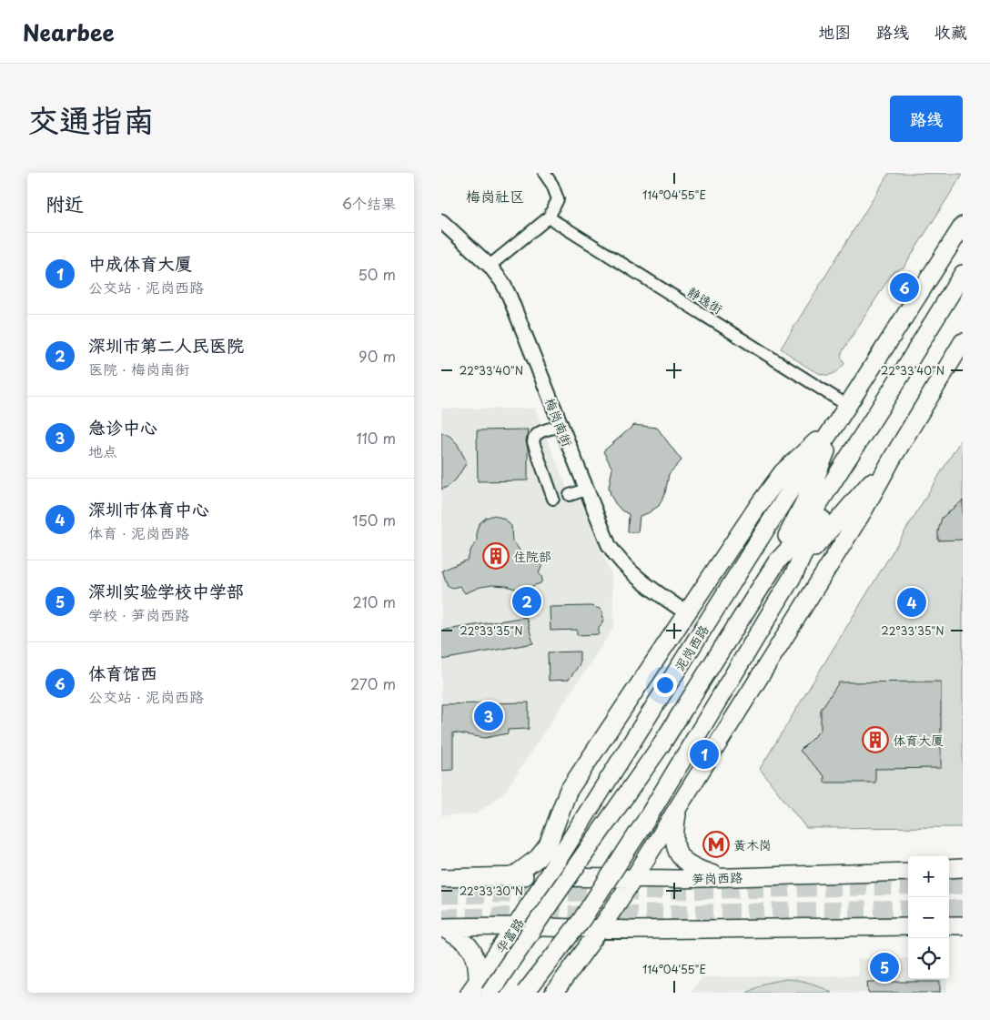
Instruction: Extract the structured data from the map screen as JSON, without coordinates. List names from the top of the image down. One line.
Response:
{"streets":{"main road":["泥岗西路","笋岗西路","华富路"],"street":["静逸街","梅岗南街"]},"crossings":[["静逸街","泥岗西路"],["泥岗西路","笋岗西路"],["泥岗西路","华富路"],["笋岗西路","华富路"]],"districts":["梅岗社区"],"places":{"building":["住院部","体育大厦"],"metro station":["黄木岗"]},"page":{"header":"Nearbee","nav":["地图","路线","收藏"],"title":"交通指南","buttons":"路线","heading":["附近","6个结果"],"list":[{"mark":"1","name":"中成体育大厦","note":"公交站 · 泥岗西路","value":"50 m"},{"mark":"2","name":"深圳市第二人民医院","note":"医院 · 梅岗南街","value":"90 m"},{"mark":"3","name":"急诊中心","note":"地点","value":"110 m"},{"mark":"4","name":"深圳市体育中心","note":"体育 · 泥岗西路","value":"150 m"},{"mark":"5","name":"深圳实验学校中学部","note":"学校 · 笋岗西路","value":"210 m"},{"mark":"6","name":"体育馆西","note":"公交站 · 泥岗西路","value":"270 m"}],"pins":["6","2","4","3","1","5"],"map_buttons":["+","−"]},"coordinates":["114°04'55\"E","22°33'40\"N","22°33'35\"N","22°33'30\"N"]}
